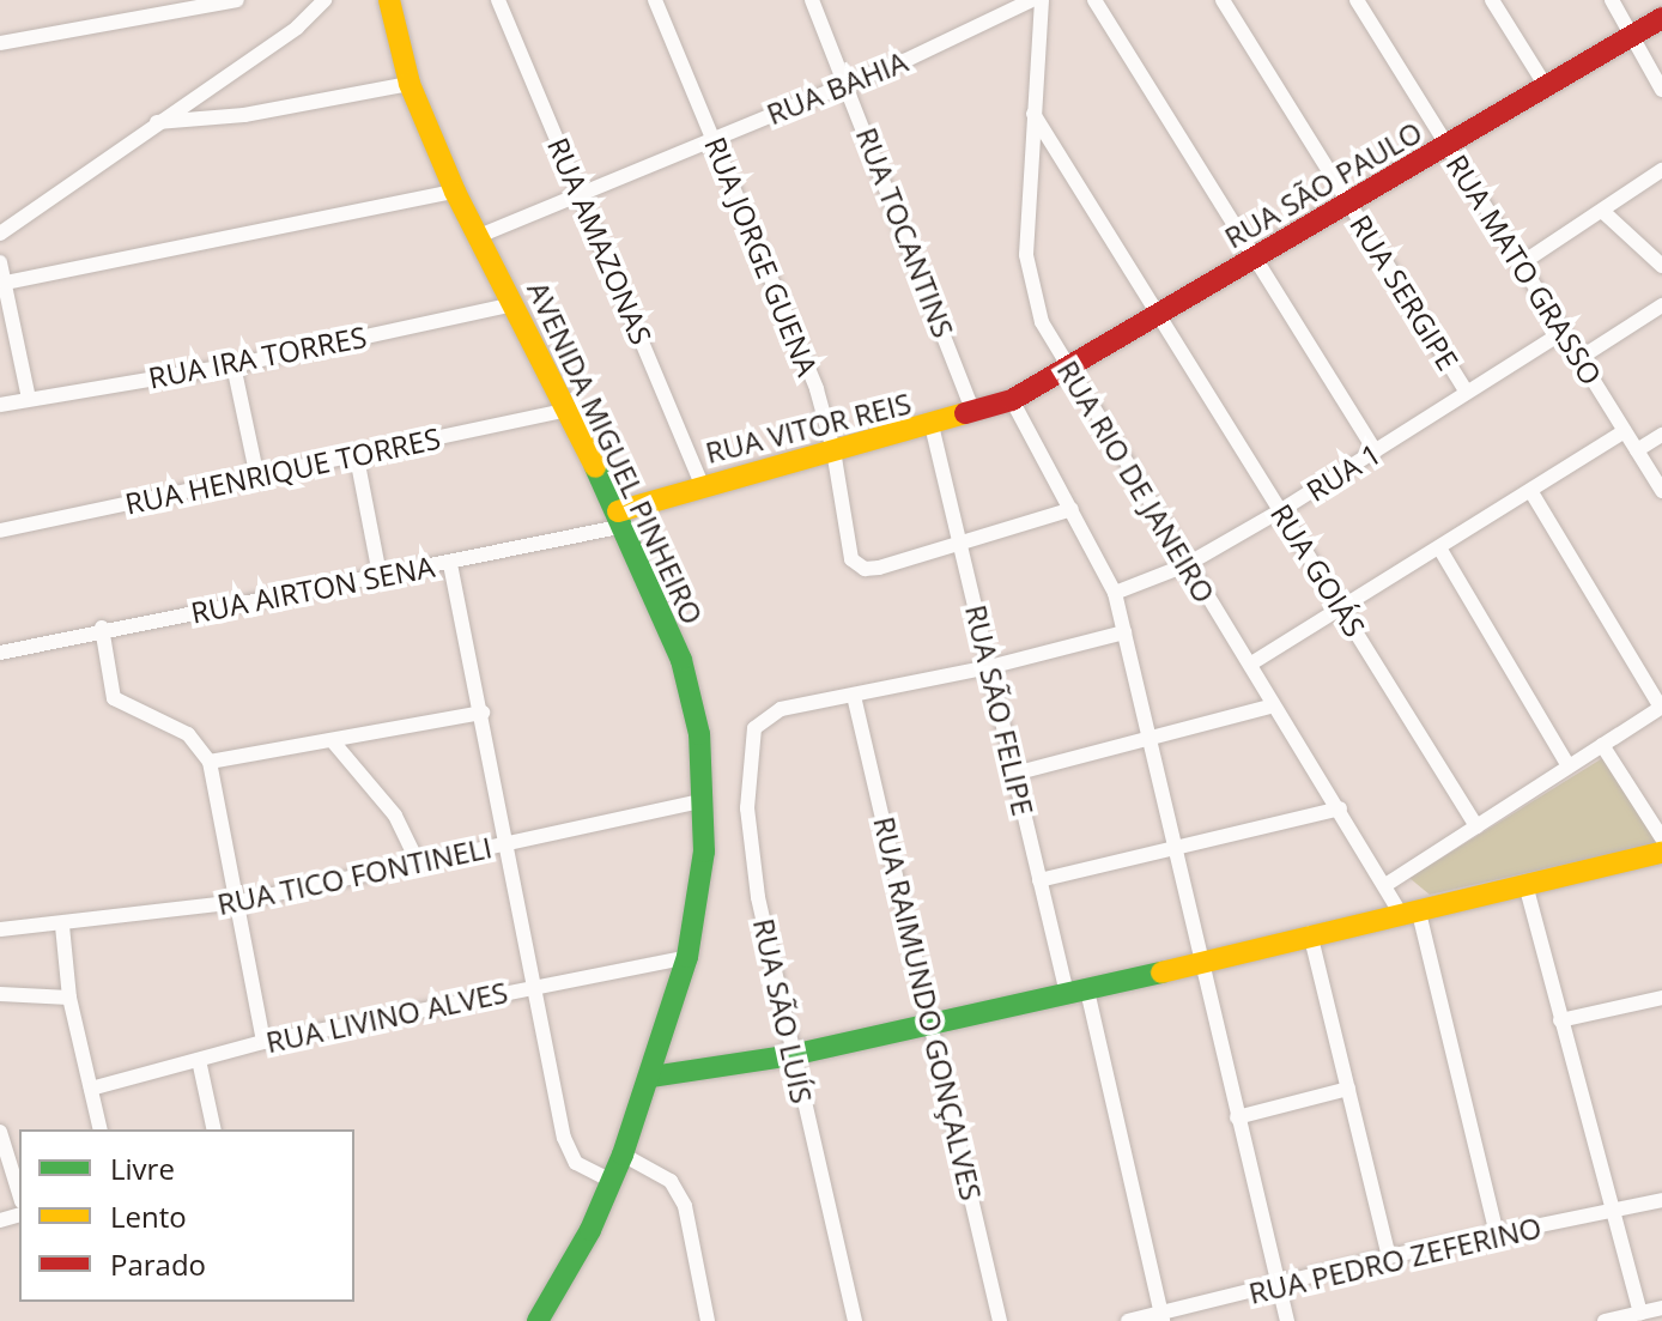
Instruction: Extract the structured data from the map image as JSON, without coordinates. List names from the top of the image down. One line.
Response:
{"streets":{"street":["RUA BAHIA","RUA SÃO PAULO","RUA TOCANTINS","RUA AMAZONAS","RUA JORGE GUENA","RUA MATO GRASSO","RUA SERGIPE","RUA IRA TORRES","RUA VITOR REIS","AVENIDA MIGUEL PINHEIRO","RUA HENRIQUE TORRES","RUA 1","RUA RIO DE JANEIRO","RUA GOIÁS","RUA AIRTON SENA","RUA SÃO FELIPE","RUA TICO FONTINELI","RUA RAIMUNDO GONÇALVES","RUA SÃO LUÍS","RUA LIVINO ALVES","RUA PEDRO ZEFERINO"]},"crossings":[["RUA BAHIA","RUA TOCANTINS"],["RUA BAHIA","RUA AMAZONAS"],["RUA BAHIA","RUA JORGE GUENA"],["RUA BAHIA","AVENIDA MIGUEL PINHEIRO"],["RUA SÃO PAULO","RUA MATO GRASSO"],["RUA SÃO PAULO","RUA SERGIPE"],["RUA SÃO PAULO","RUA VITOR REIS"],["RUA SÃO PAULO","RUA RIO DE JANEIRO"],["RUA SÃO PAULO","RUA GOIÁS"],["RUA TOCANTINS","RUA VITOR REIS"],["RUA AMAZONAS","RUA VITOR REIS"],["RUA JORGE GUENA","RUA VITOR REIS"],["RUA JORGE GUENA","RUA SÃO FELIPE"],["RUA MATO GRASSO","RUA 1"],["RUA SERGIPE","RUA 1"],["RUA IRA TORRES","AVENIDA MIGUEL PINHEIRO"],["RUA VITOR REIS","AVENIDA MIGUEL PINHEIRO"],["RUA VITOR REIS","RUA AIRTON SENA"],["RUA VITOR REIS","RUA SÃO FELIPE"],["AVENIDA MIGUEL PINHEIRO","RUA HENRIQUE TORRES"],["AVENIDA MIGUEL PINHEIRO","RUA AIRTON SENA"],["AVENIDA MIGUEL PINHEIRO","RUA TICO FONTINELI"],["AVENIDA MIGUEL PINHEIRO","RUA LIVINO ALVES"],["RUA 1","RUA RIO DE JANEIRO"],["RUA 1","RUA GOIÁS"],["RUA RIO DE JANEIRO","RUA GOIÁS"],["RUA RIO DE JANEIRO","RUA PEDRO ZEFERINO"],["RUA SÃO FELIPE","RUA PEDRO ZEFERINO"],["RUA RAIMUNDO GONÇALVES","RUA SÃO LUÍS"]],"legend":["Livre","Lento","Parado"]}
